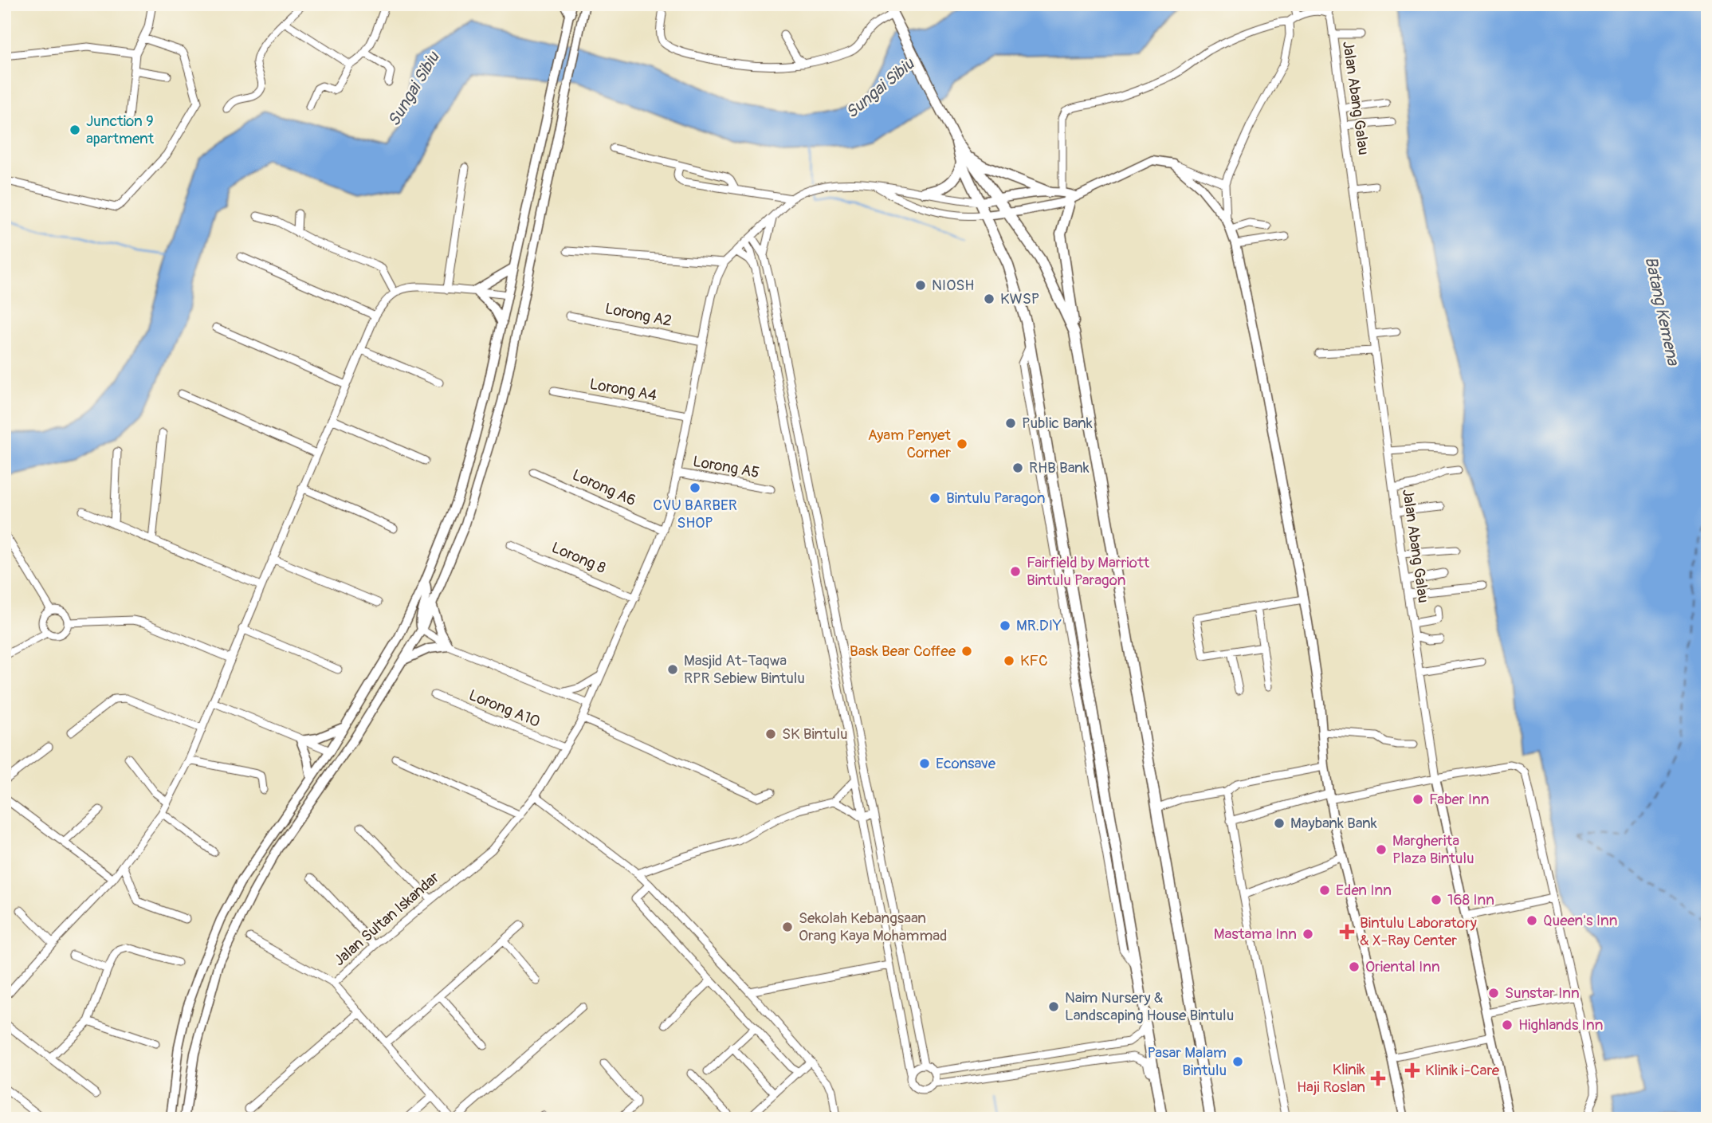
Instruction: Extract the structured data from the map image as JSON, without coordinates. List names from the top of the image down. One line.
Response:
{"streets":{"street":["Jalan Abang Galau","Lorong A2","Lorong A4","Lorong A5","Lorong A6","Lorong 8","Lorong A10","Jalan Sultan Iskandar"]},"crossings":[["Lorong A2","Jalan Sultan Iskandar"],["Lorong A4","Jalan Sultan Iskandar"],["Lorong A5","Jalan Sultan Iskandar"],["Lorong A6","Jalan Sultan Iskandar"],["Lorong 8","Jalan Sultan Iskandar"],["Lorong A10","Jalan Sultan Iskandar"]],"water":["Sungai Sibiu","Batang Kemena"],"places":{"other":["Junction 9 apartment","NIOSH","KWSP","Public Bank","Ayam Penyet Corner","RHB Bank","CVU BARBER SHOP","Bintulu Paragon","Fairfield by Marriott Bintulu Paragon","MR.DIY","Bask Bear Coffee","KFC","Masjid At-Taqwa RPR Sebiew Bintulu","SK Bintulu","Econsave","Faber Inn","Maybank Bank","Margherita Plaza Bintulu","Eden Inn","168 Inn","Queen's Inn","Sekolah Kebangsaan Orang Kaya Mohammad","Mastama Inn","Oriental Inn","Sunstar Inn","Naim Nursery & Landscaping House Bintulu","Highlands Inn","Pasar Malam Bintulu"],"health":["Bintulu Laboratory & X-Ray Center","Klinik i-Care","Klinik Haji Roslan"]}}
